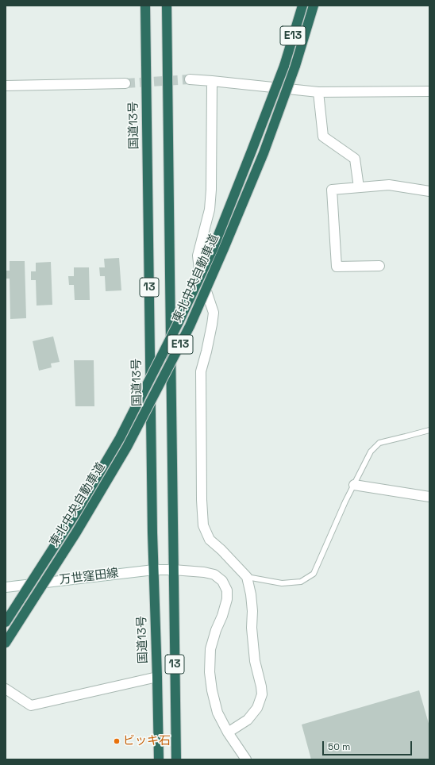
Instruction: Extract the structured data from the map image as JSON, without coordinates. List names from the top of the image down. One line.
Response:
{"streets":{"highway":["E13","国道13号","東北中央自動車道","13"],"street":["万世窪田線"]},"crossings":[["国道13号","万世窪田線"],["13","万世窪田線"]],"places":["ビッキ石"],"scale_bar":"50 m"}
